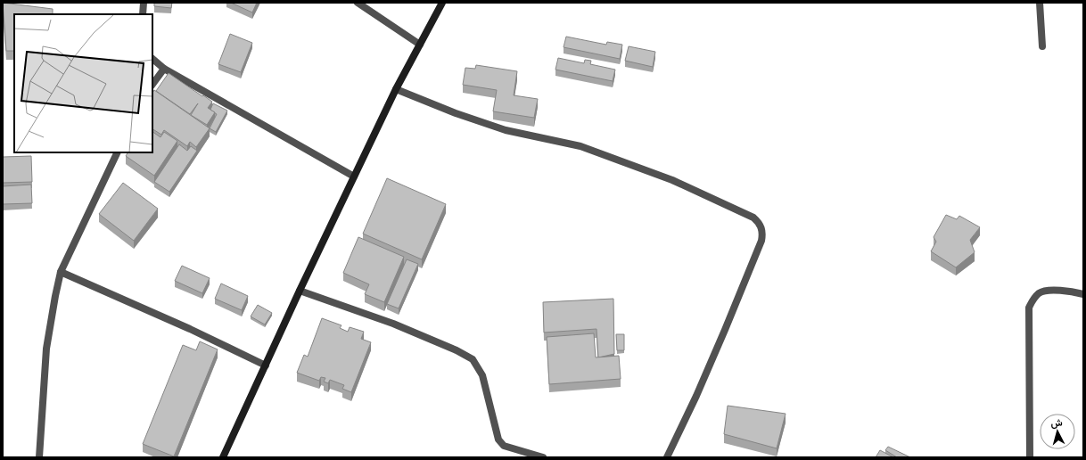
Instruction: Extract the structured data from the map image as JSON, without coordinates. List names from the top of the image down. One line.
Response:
{"north":"top"}
